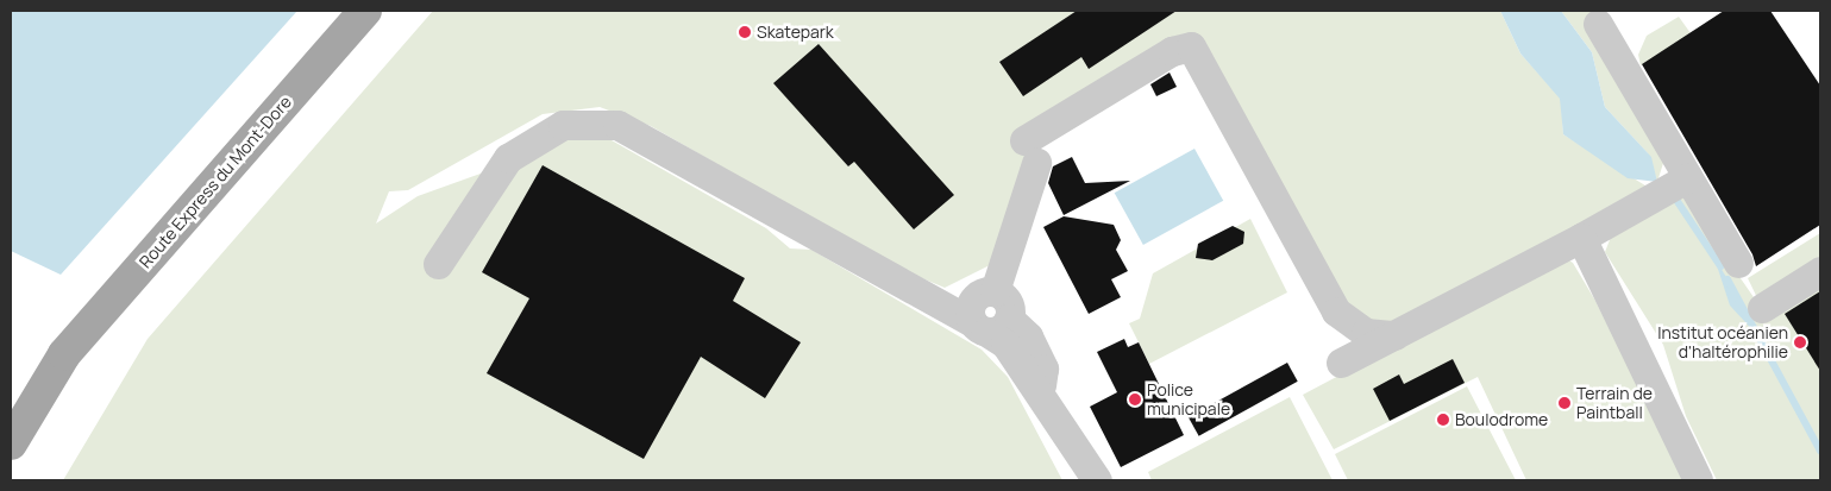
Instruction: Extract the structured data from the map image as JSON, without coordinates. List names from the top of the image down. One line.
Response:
{"streets":{"main road":["Route Express du Mont-Dore"]},"places":["Skatepark","Institut océanien d'haltérophilie","Police municipale","Terrain de Paintball","Boulodrome"]}
